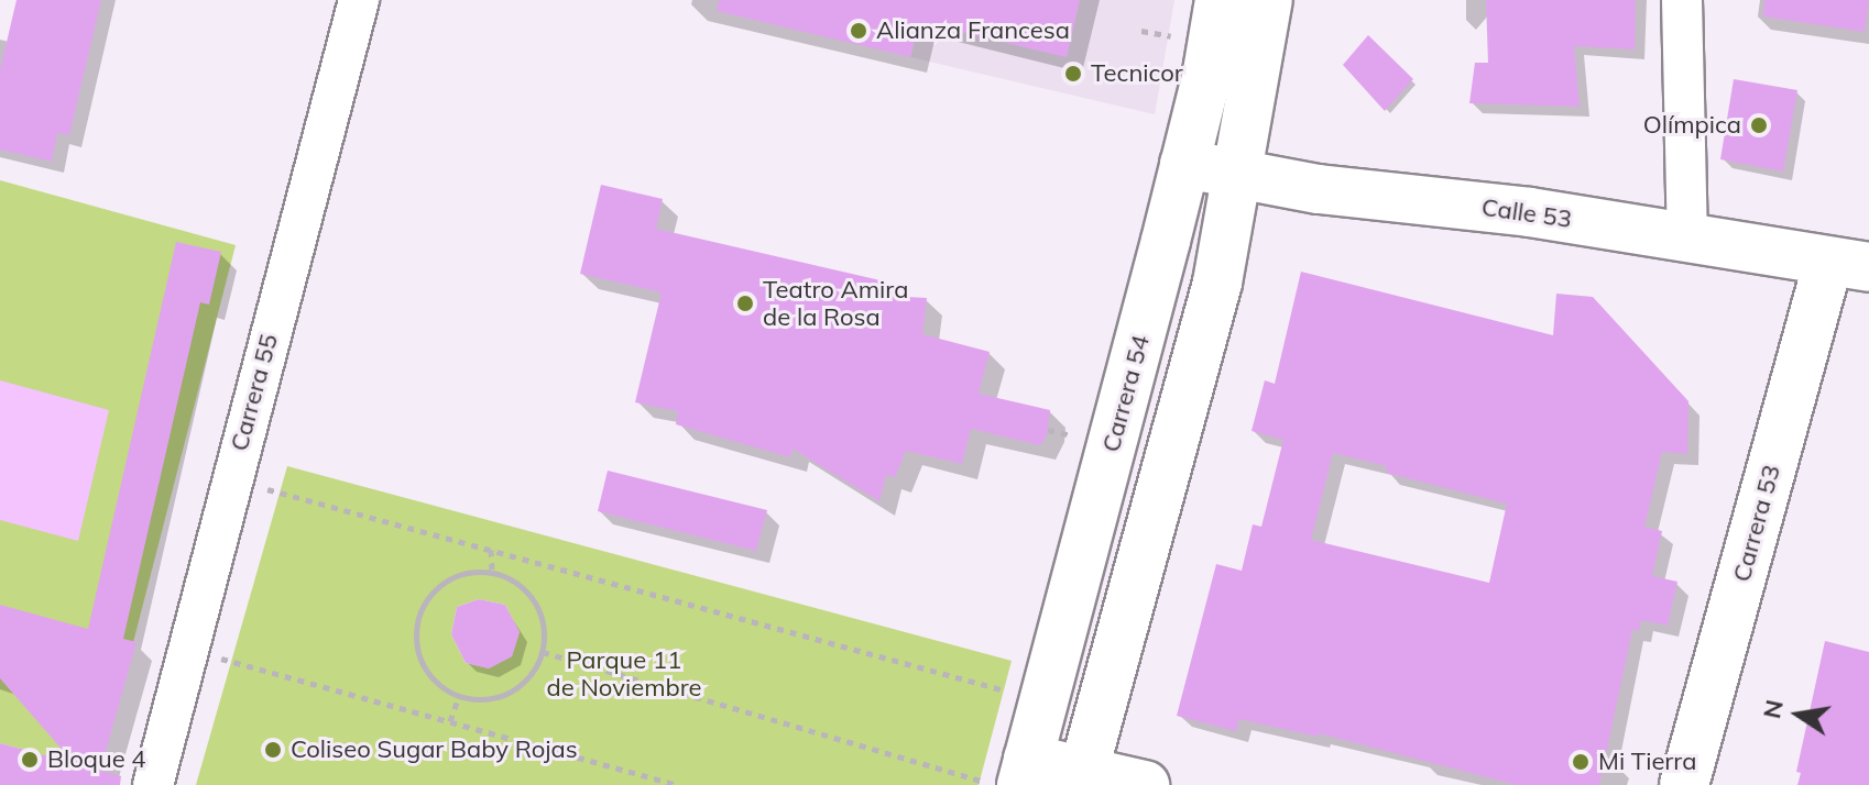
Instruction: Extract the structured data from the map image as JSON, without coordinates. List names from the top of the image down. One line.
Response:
{"streets":{"main road":["Calle 53","Carrera 54","Carrera 53"],"street":["Carrera 55"]},"crossings":[["Calle 53","Carrera 54"],["Calle 53","Carrera 53"]],"parks":["Parque 11 de Noviembre"],"places":["Alianza Francesa","Tecnicor","Olímpica","Teatro Amira de la Rosa","Coliseo Sugar Baby Rojas","Bloque 4","Mi Tierra"],"north":"left"}
